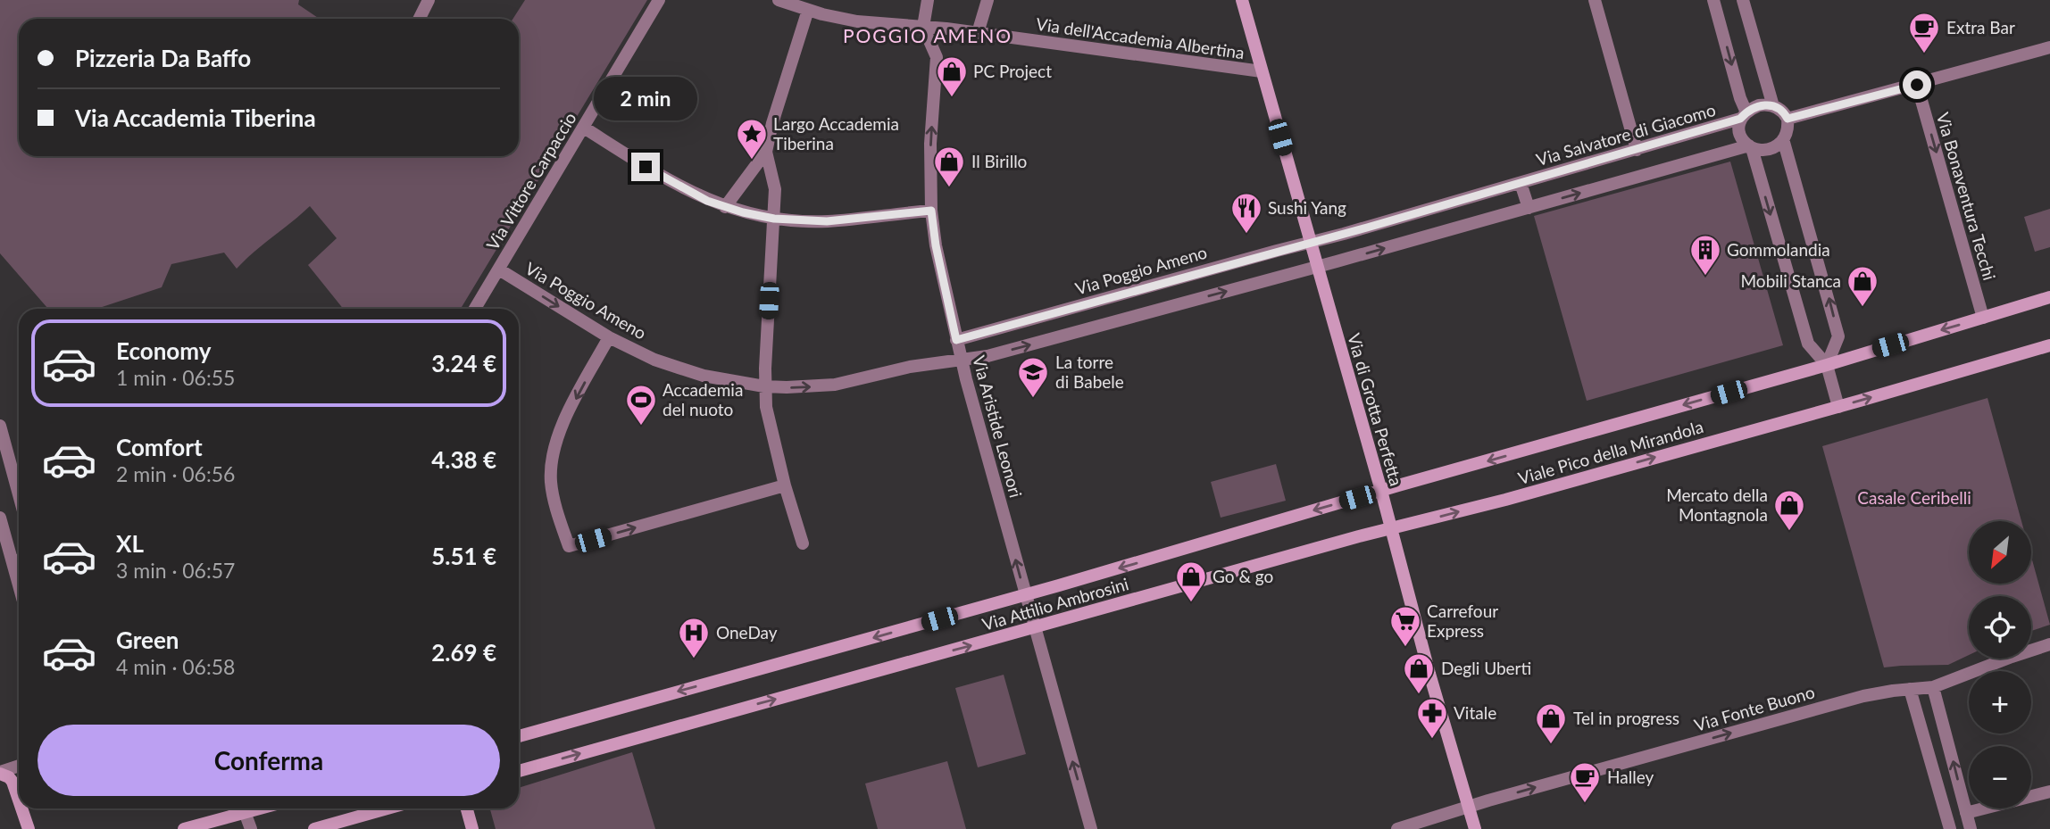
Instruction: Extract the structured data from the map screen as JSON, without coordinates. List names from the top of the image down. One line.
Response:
{"streets":{"street":["Via dell'Accademia Albertina","Via Salvatore di Giacomo","Via Vittore Carpaccio","Via Bonaventura Tecchi","Via Poggio Ameno","Via di Grotta Perfetta","Via Aristide Leonori","Viale Pico della Mirandola","Via Attilio Ambrosini","Via Fonte Buono"]},"crossings":[["Via dell'Accademia Albertina","Via di Grotta Perfetta"],["Via dell'Accademia Albertina","Via Aristide Leonori"],["Via Salvatore di Giacomo","Via Poggio Ameno"],["Via Salvatore di Giacomo","Via di Grotta Perfetta"],["Via Vittore Carpaccio","Via Poggio Ameno"],["Via Bonaventura Tecchi","Viale Pico della Mirandola"],["Via Poggio Ameno","Via di Grotta Perfetta"],["Via Poggio Ameno","Via Aristide Leonori"],["Via di Grotta Perfetta","Viale Pico della Mirandola"],["Via di Grotta Perfetta","Via Attilio Ambrosini"],["Via di Grotta Perfetta","Via Fonte Buono"],["Via Aristide Leonori","Via Attilio Ambrosini"],["Viale Pico della Mirandola","Via Attilio Ambrosini"]],"one_way":["Via Bonaventura Tecchi","Via Aristide Leonori","Via Fonte Buono"],"districts":["POGGIO AMENO"],"parks":["Casale Ceribelli"],"places":{"cafe":["Extra Bar","Halley"],"shop":["PC Project","Il Birillo","Mobili Stanca","Mercato della Montagnola","Go & go","Degli Uberti","Tel in progress"],"place":["Largo Accademia Tiberina"],"restaurant":["Sushi Yang"],"building":["Gommolandia"],"school or university":["La torre di Babele"],"sports":["Accademia del nuoto"],"supermarket":["Carrefour Express"],"hospital":["OneDay"],"pharmacy":["Vitale"]},"north":"bottom left","page":{"banner":["Pizzeria Da Baffo","Via Accademia Tiberina"],"bubble":"2 min","list":[{"name":"Economy","note":"1 min · 06:55","value":"3.24 €"},{"name":"Comfort","note":"2 min · 06:56","value":"4.38 €"},{"name":"XL","note":"3 min · 06:57","value":"5.51 €"},{"name":"Green","note":"4 min · 06:58","value":"2.69 €"}],"map_buttons":["+","−"],"buttons":"Conferma"}}
